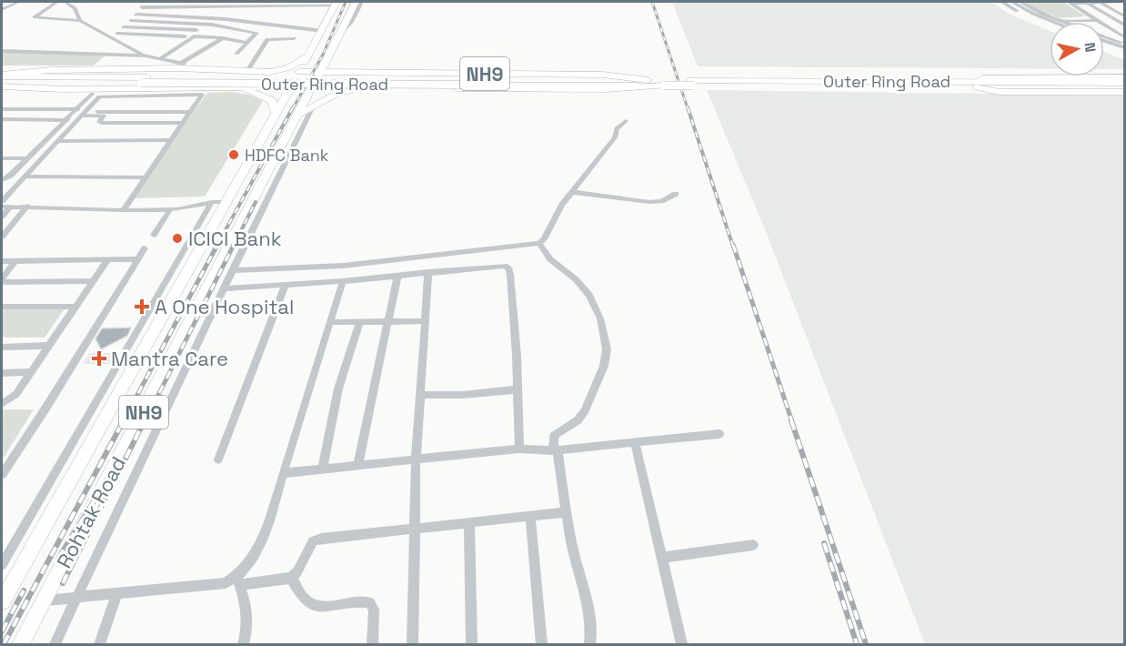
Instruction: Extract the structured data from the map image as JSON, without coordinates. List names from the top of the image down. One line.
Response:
{"streets":{"highway":["NH9","Outer Ring Road","Rohtak Road"]},"crossings":[["Outer Ring Road","Rohtak Road"]],"places":{"other":["HDFC Bank","ICICI Bank"],"health":["A One Hospital","Mantra Care"]},"north":"right"}
